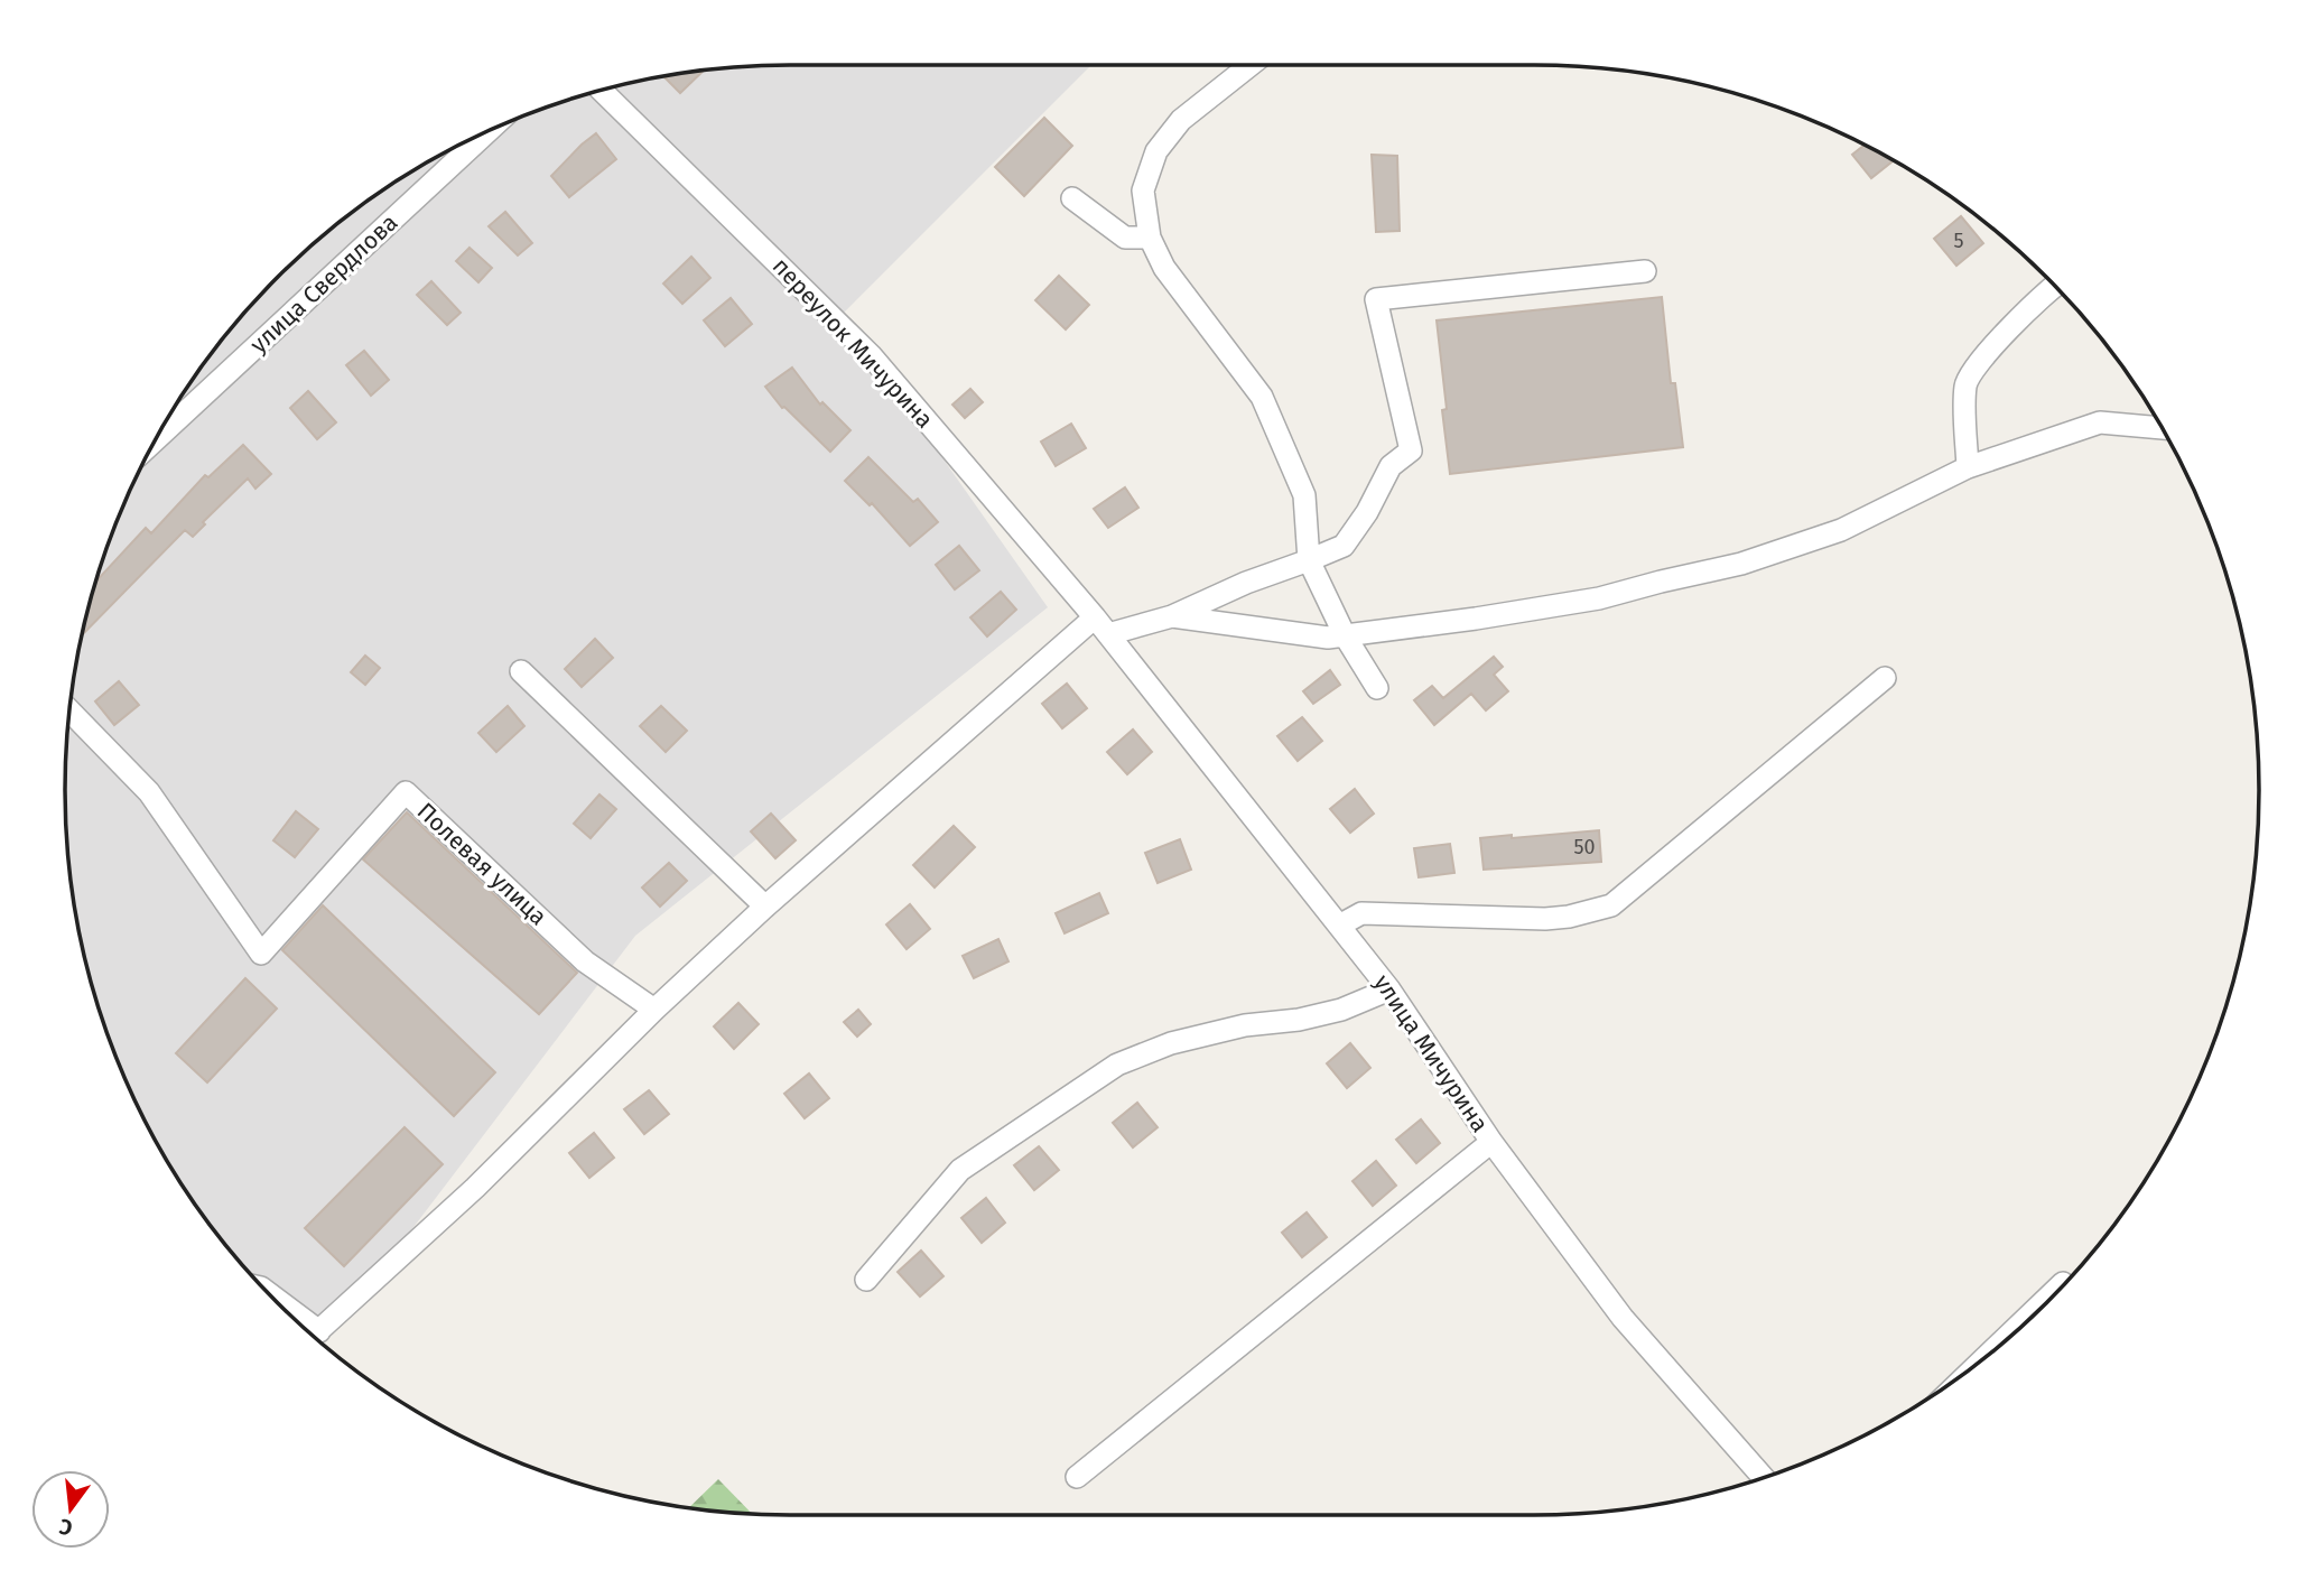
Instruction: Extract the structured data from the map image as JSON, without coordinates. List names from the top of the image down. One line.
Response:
{"streets":{"street":["улица Свердлова","переулок Мичурина","Полевая улица","улица Мичурина"]},"crossings":[["переулок Мичурина","улица Мичурина"]],"house_numbers":["5","50"],"north":"bottom"}
